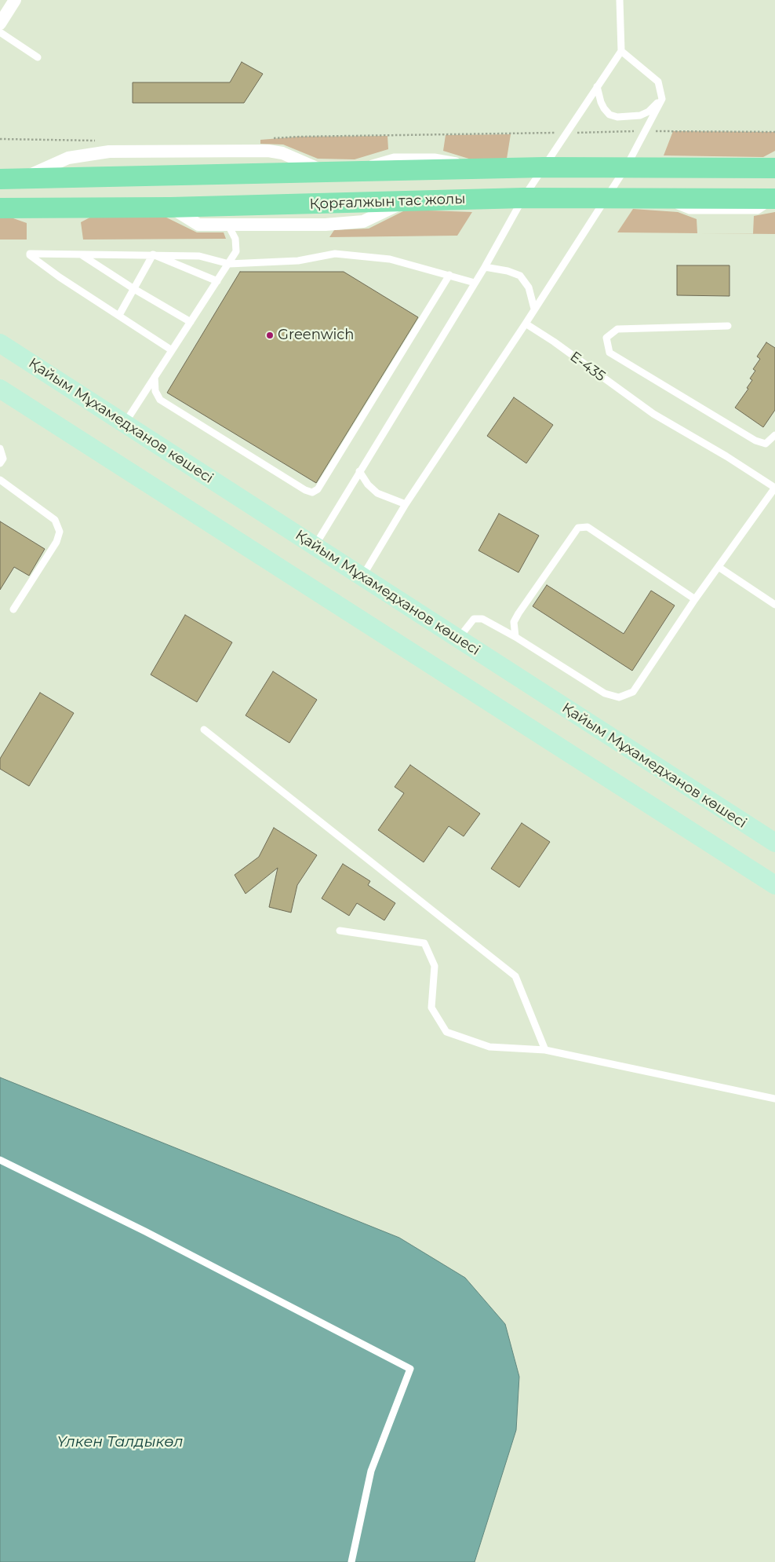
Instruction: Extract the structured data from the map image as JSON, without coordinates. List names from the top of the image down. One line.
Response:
{"streets":{"main road":["Қорғалжын тас жолы","Қайым Мұхамедханов көшесі"],"lane":["Е-435"]},"water":["Үлкен Талдыкөл"],"places":["Greenwich"]}
